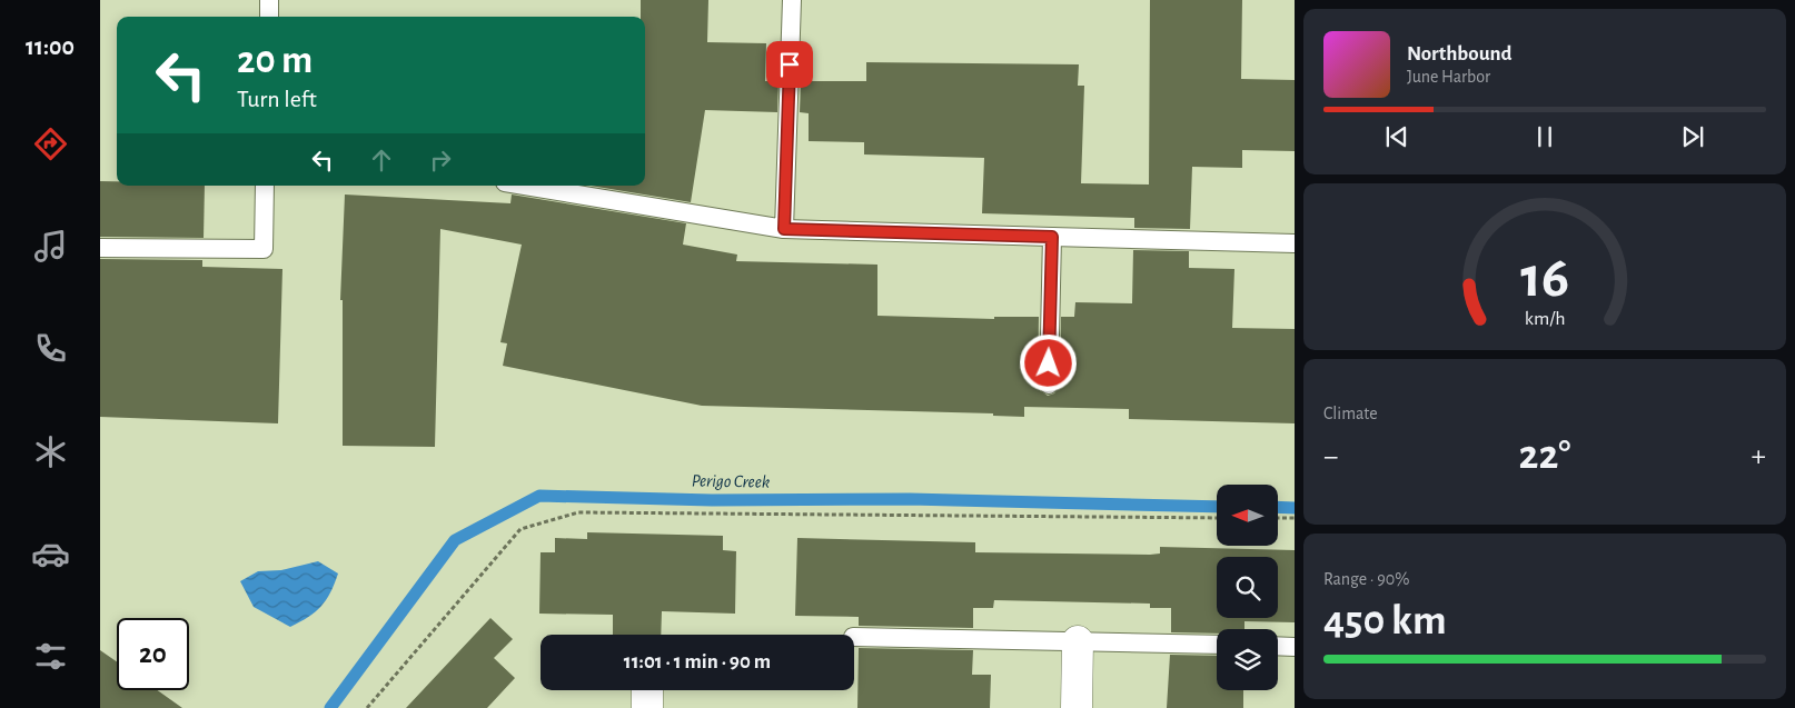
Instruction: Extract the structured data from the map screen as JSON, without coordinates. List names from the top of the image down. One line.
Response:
{"water":["Perigo Creek"],"north":"left","page":{"tabs":"11:00","turn":["20 m","Turn left"],"song":["Northbound","June Harbor"],"tile":["Climate",["Range · 90%","450 km"]],"heat":["−","22°","+"],"limit":"20","trip":"11:01 · 1 min · 90 m","gauge":["16","km/h"]}}
